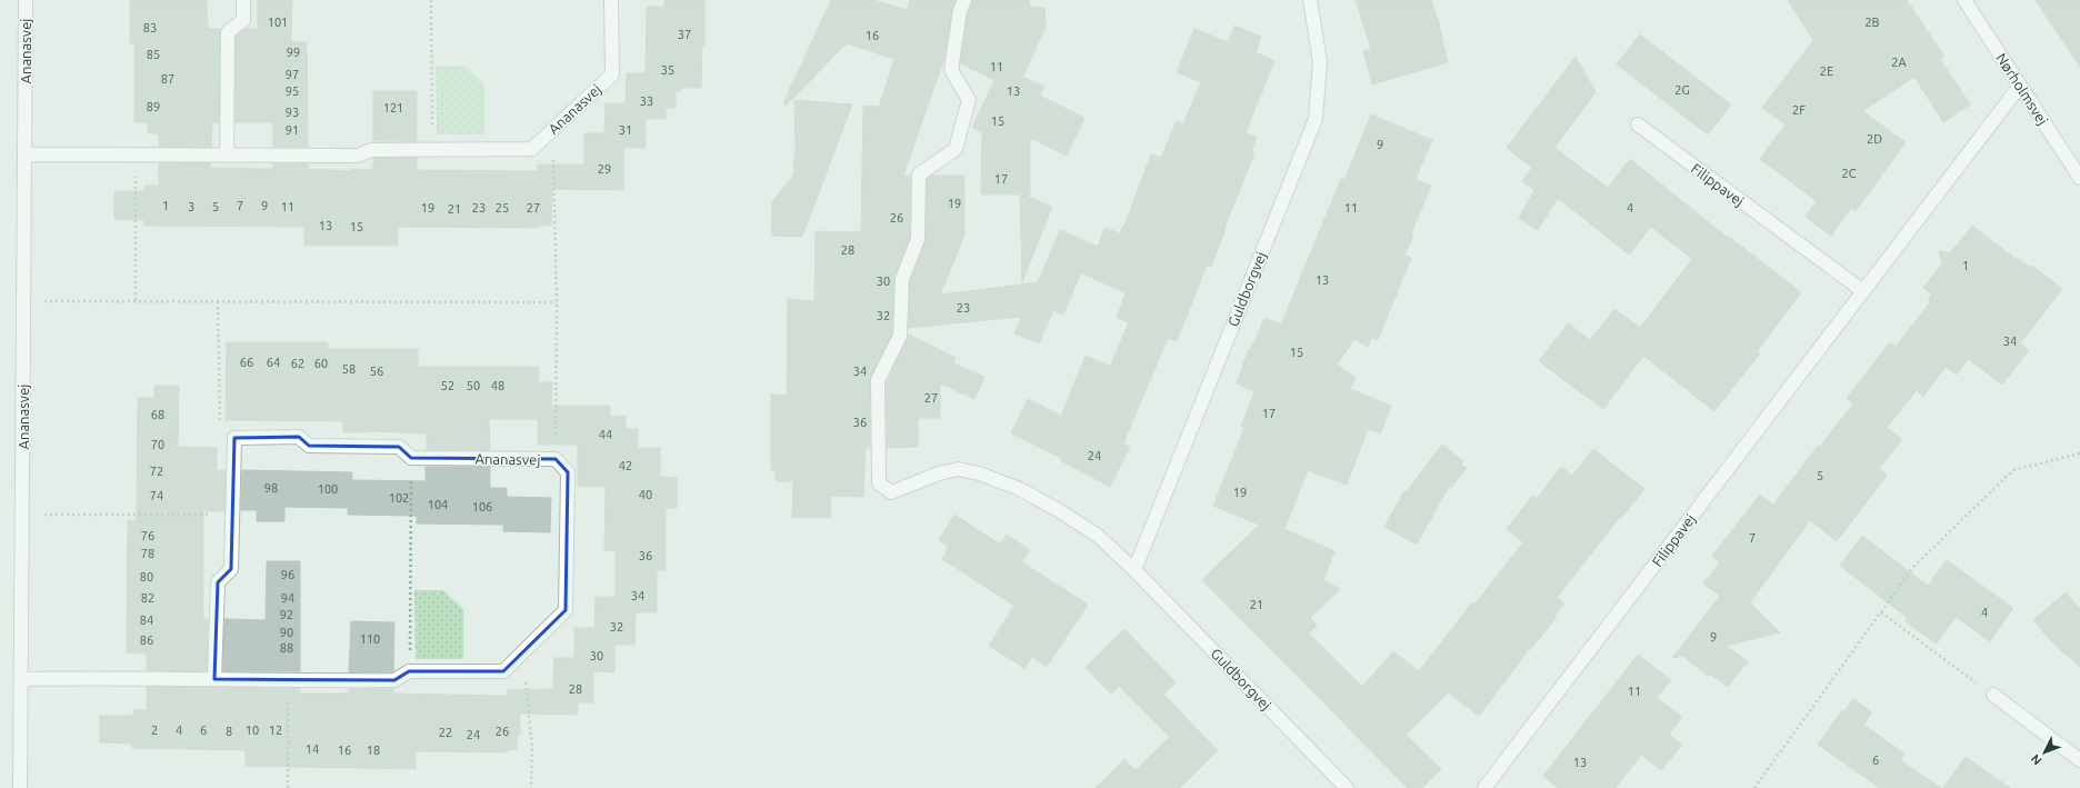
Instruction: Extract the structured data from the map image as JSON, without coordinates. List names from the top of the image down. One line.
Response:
{"streets":{"street":["Ananasvej","Nørholmsvej","Filippavej","Guldborgvej"]},"crossings":[["Nørholmsvej","Filippavej"]],"house_numbers":["101","2B","83","37","16","99","85","2A","11","35","2E","97","87","2G","95","13","33","89","121","2F","93","15","91","31","2D","9","29","2C","17","19","1","7","9","3","5","11","19","23","25","27","11","4","21","26","13","15","28","1","13","30","23","32","34","15","66","64","62","60","58","56","34","52","50","48","27","17","68","36","44","70","24","42","72","5","98","100","19","40","74","102","104","106","76","7","78","36","96","80","34","82","94","21","4","92","84","32","90","9","110","86","88","30","28","11","2","4","6","10","12","8","26","22","24","14","16","18","6","13"],"north":"bottom left"}
